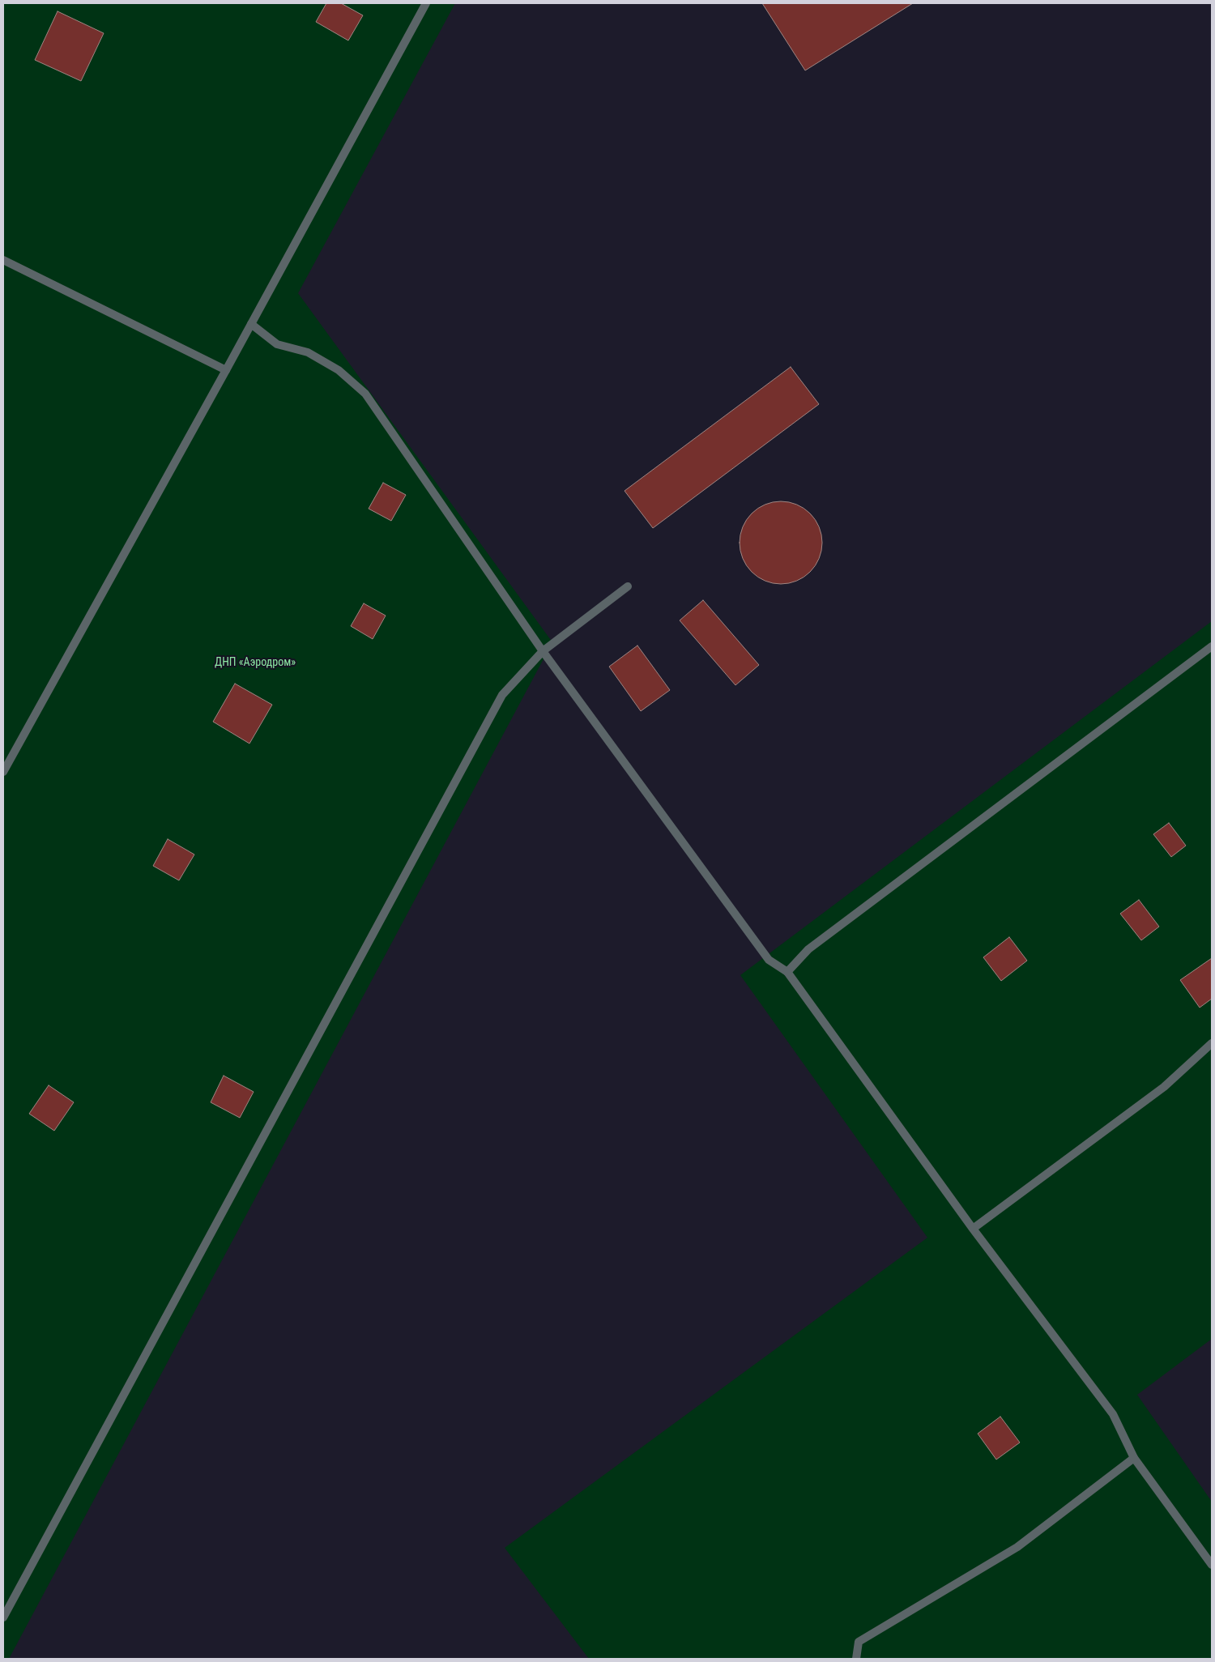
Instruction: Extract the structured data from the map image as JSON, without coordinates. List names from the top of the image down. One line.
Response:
{"parks":["ДНП «Аэродром»"]}
